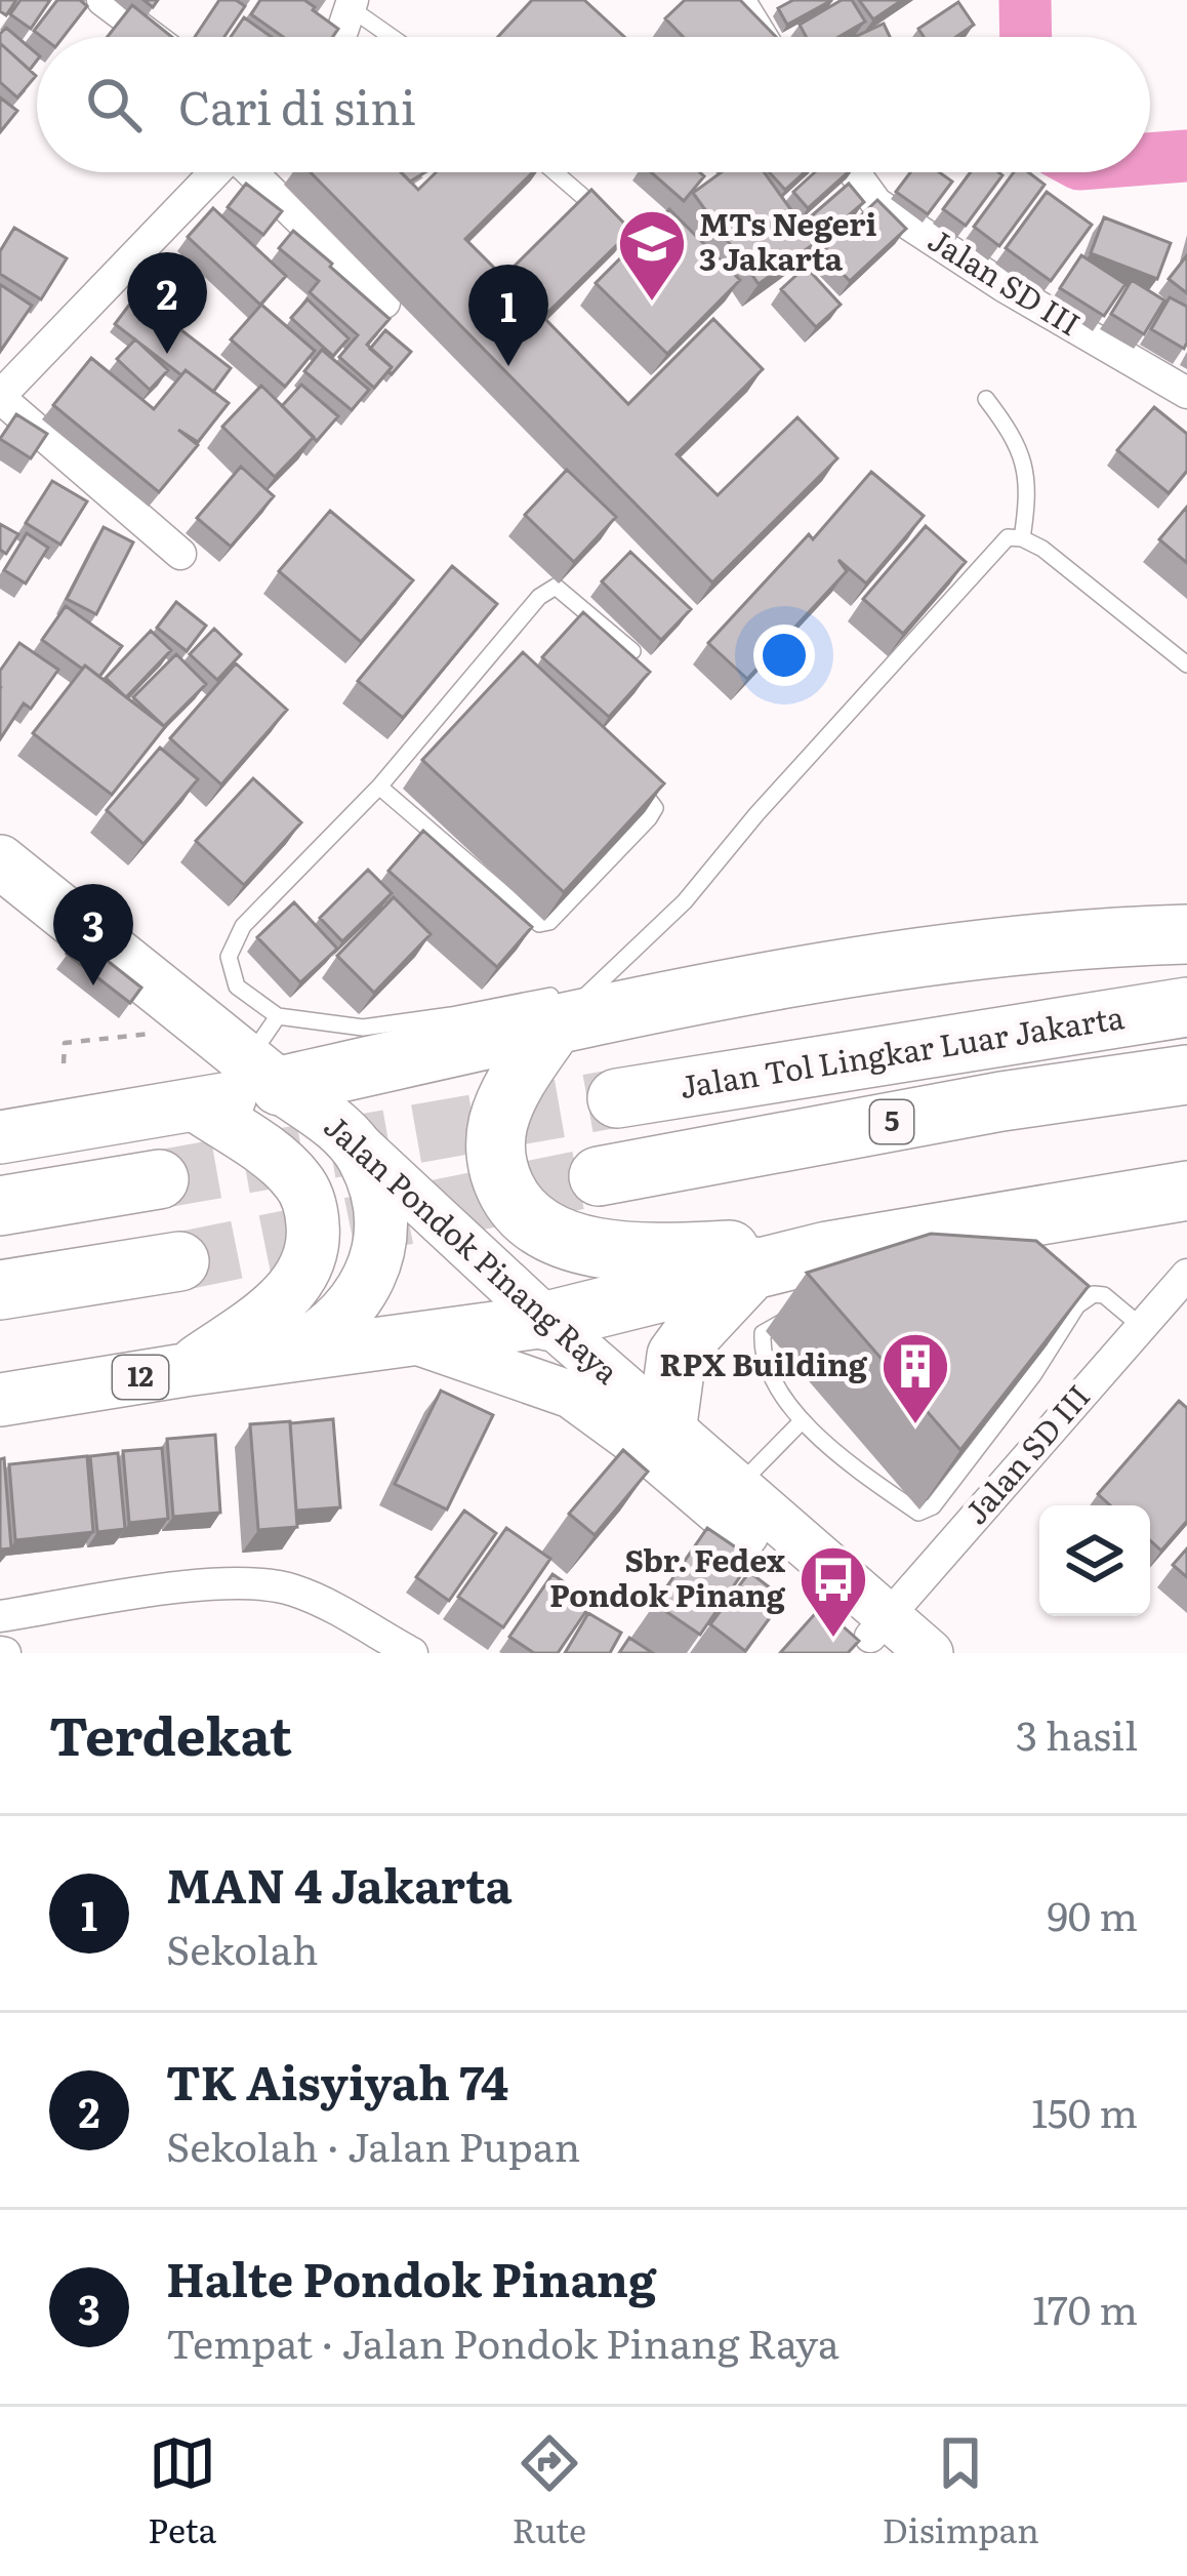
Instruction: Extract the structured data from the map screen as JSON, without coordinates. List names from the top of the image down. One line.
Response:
{"streets":{"highway":["Jalan Tol Lingkar Luar Jakarta","5","Jalan Pondok Pinang Raya","12"],"street":["Jalan SD III"]},"crossings":[["Jalan SD III","Jalan Pondok Pinang Raya"],["Jalan Pondok Pinang Raya","12"]],"places":{"school or university":["MTs Negeri 3 Jakarta"],"building":["RPX Building"],"bus stop":["Sbr. Fedex Pondok Pinang"]},"page":{"search":"Cari di sini","pins":["2","1","3"],"heading":["Terdekat","3 hasil"],"list":[{"mark":"1","name":"MAN 4 Jakarta","note":"Sekolah","value":"90 m"},{"mark":"2","name":"TK Aisyiyah 74","note":"Sekolah · Jalan Pupan","value":"150 m"},{"mark":"3","name":"Halte Pondok Pinang","note":"Tempat · Jalan Pondok Pinang Raya","value":"170 m"}],"nav":["Peta","Rute","Disimpan"]}}
